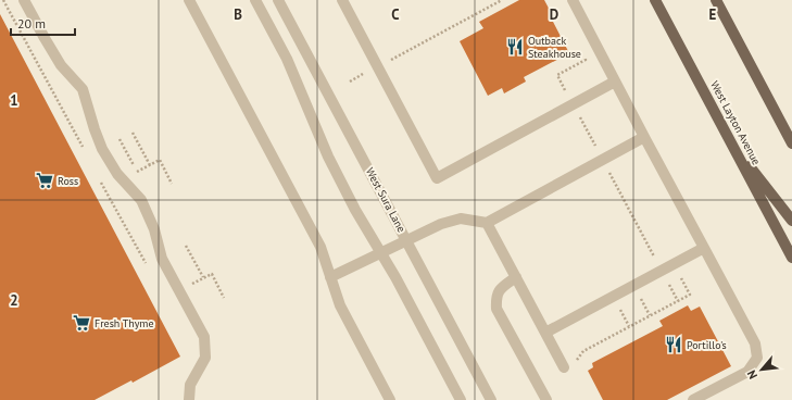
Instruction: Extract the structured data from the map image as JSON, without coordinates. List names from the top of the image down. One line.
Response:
{"streets":{"main road":["West Layton Avenue"],"street":["West Sura Lane"]},"places":{"restaurant":["Outback Steakhouse","Portillo's"],"supermarket":["Ross","Fresh Thyme"]},"scale_bar":"20 m","north":"bottom left","grid":{"columns":["B","C","D","E"],"rows":["1","2"]}}
